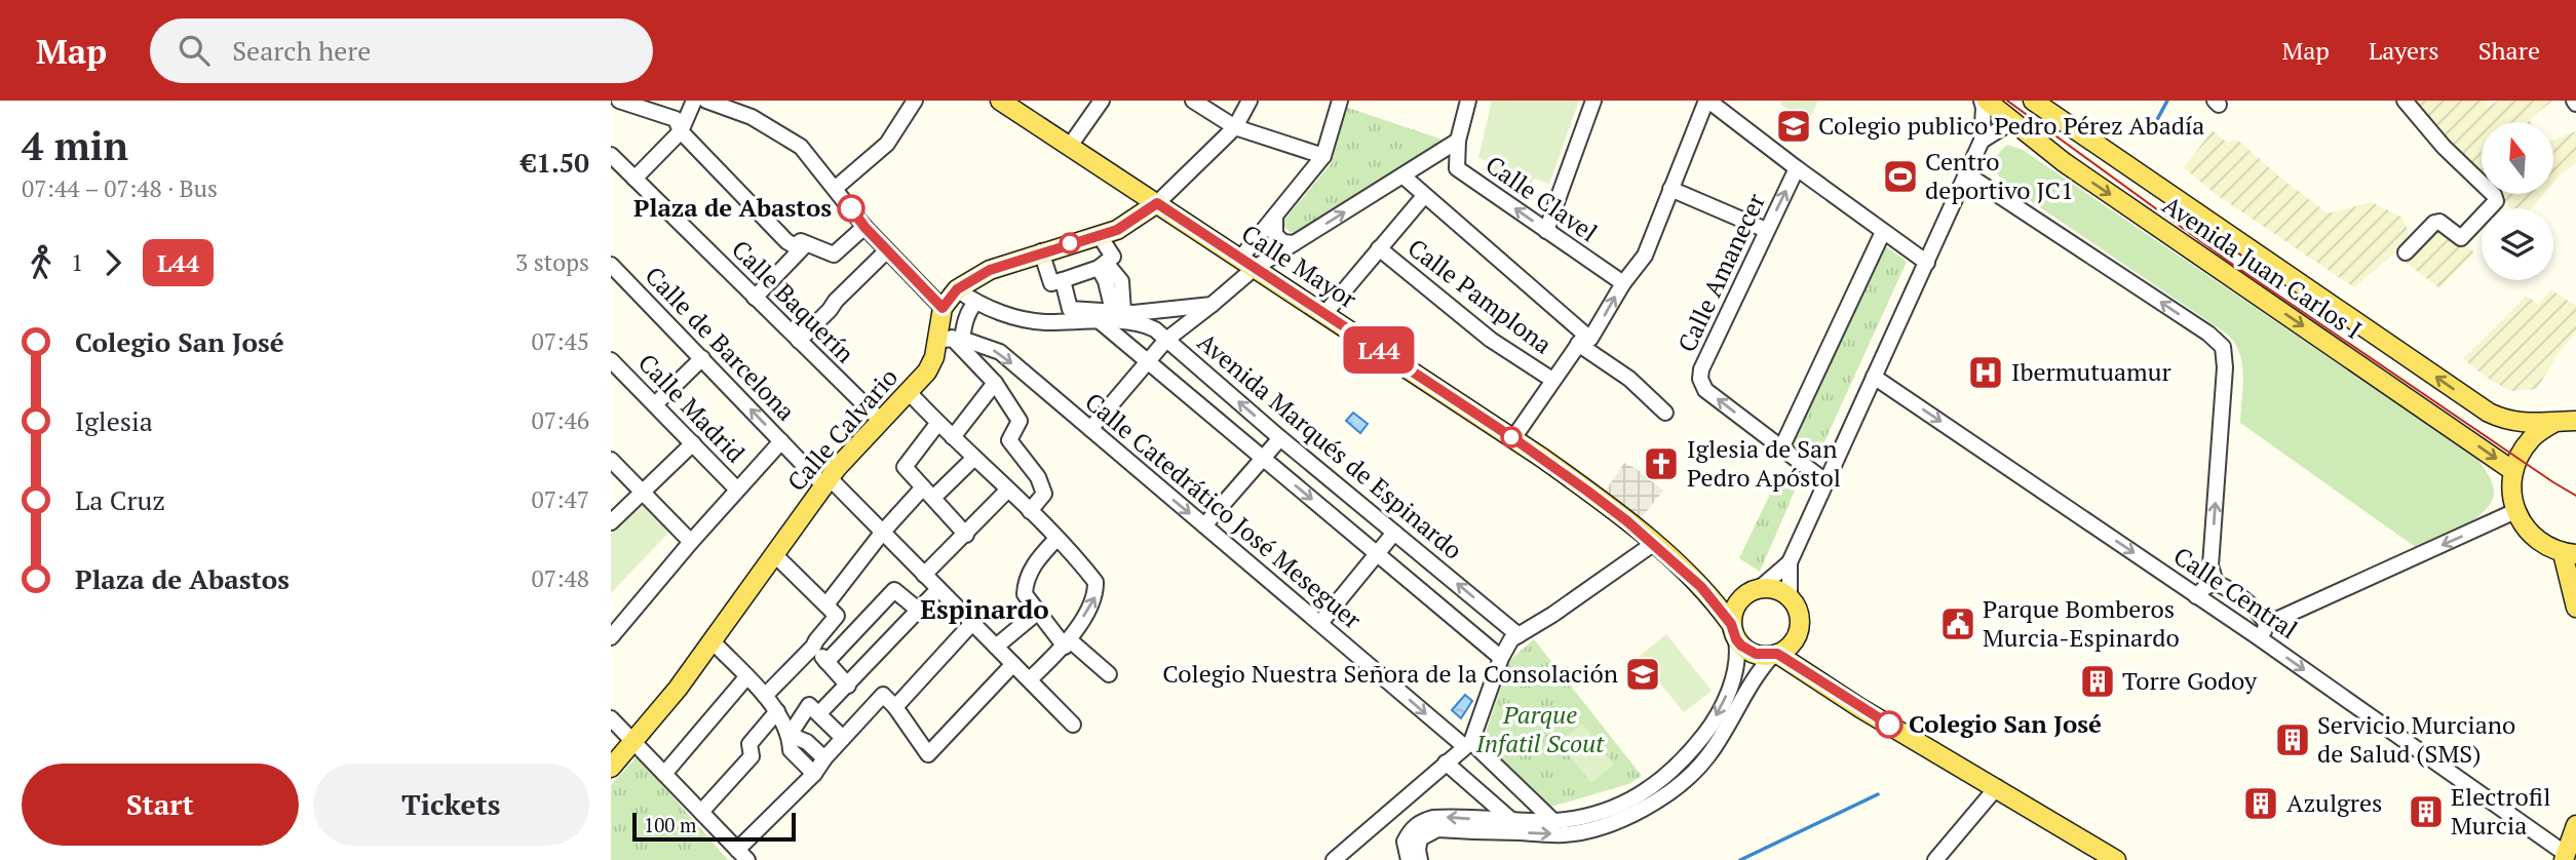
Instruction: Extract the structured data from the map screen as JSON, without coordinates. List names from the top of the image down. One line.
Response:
{"streets":{"main road":["Calle Mayor","Avenida Juan Carlos I","Calle Calvario"],"street":["Calle Clavel","Calle Amanecer","Calle Pamplona","Calle Baquerín","Calle de Barcelona","Calle Madrid","Avenida Marqués de Espinardo","Calle Catedrático José Meseguer","Calle Central"]},"crossings":[["Calle Clavel","Calle Mayor"],["Calle Baquerín","Calle Calvario"],["Calle de Barcelona","Calle Calvario"],["Calle Calvario","Calle Catedrático José Meseguer"]],"one_way":["Calle Central"],"districts":["Espinardo"],"parks":["Parque Infatil Scout"],"places":{"school or university":["Colegio publico Pedro Pérez Abadía","Colegio Nuestra Señora de la Consolación"],"sports":["Centro deportivo JC1"],"other":["Plaza de Abastos","Colegio San José"],"hospital":["Ibermutuamur"],"church":["Iglesia de San Pedro Apóstol"],"public building":["Parque Bomberos Murcia-Espinardo"],"building":["Torre Godoy","Servicio Murciano de Salud (SMS)","Azulgres","Electrofil Murcia"]},"lines":["bus line L44"],"scale_bar":"100 m","north":"top","page":{"header":"Map","search":"Search here","nav":["Map","Layers","Share"],"heading":["4 min","07:44 – 07:48 · Bus","€1.50"],"on_map":"L44","legs":["1","L44","3 stops"],"list":[{"name":"Colegio San José","value":"07:45"},{"name":"Iglesia","value":"07:46"},{"name":"La Cruz","value":"07:47"},{"name":"Plaza de Abastos","value":"07:48"}],"buttons":["Start","Tickets"],"scale":"100 m"}}
